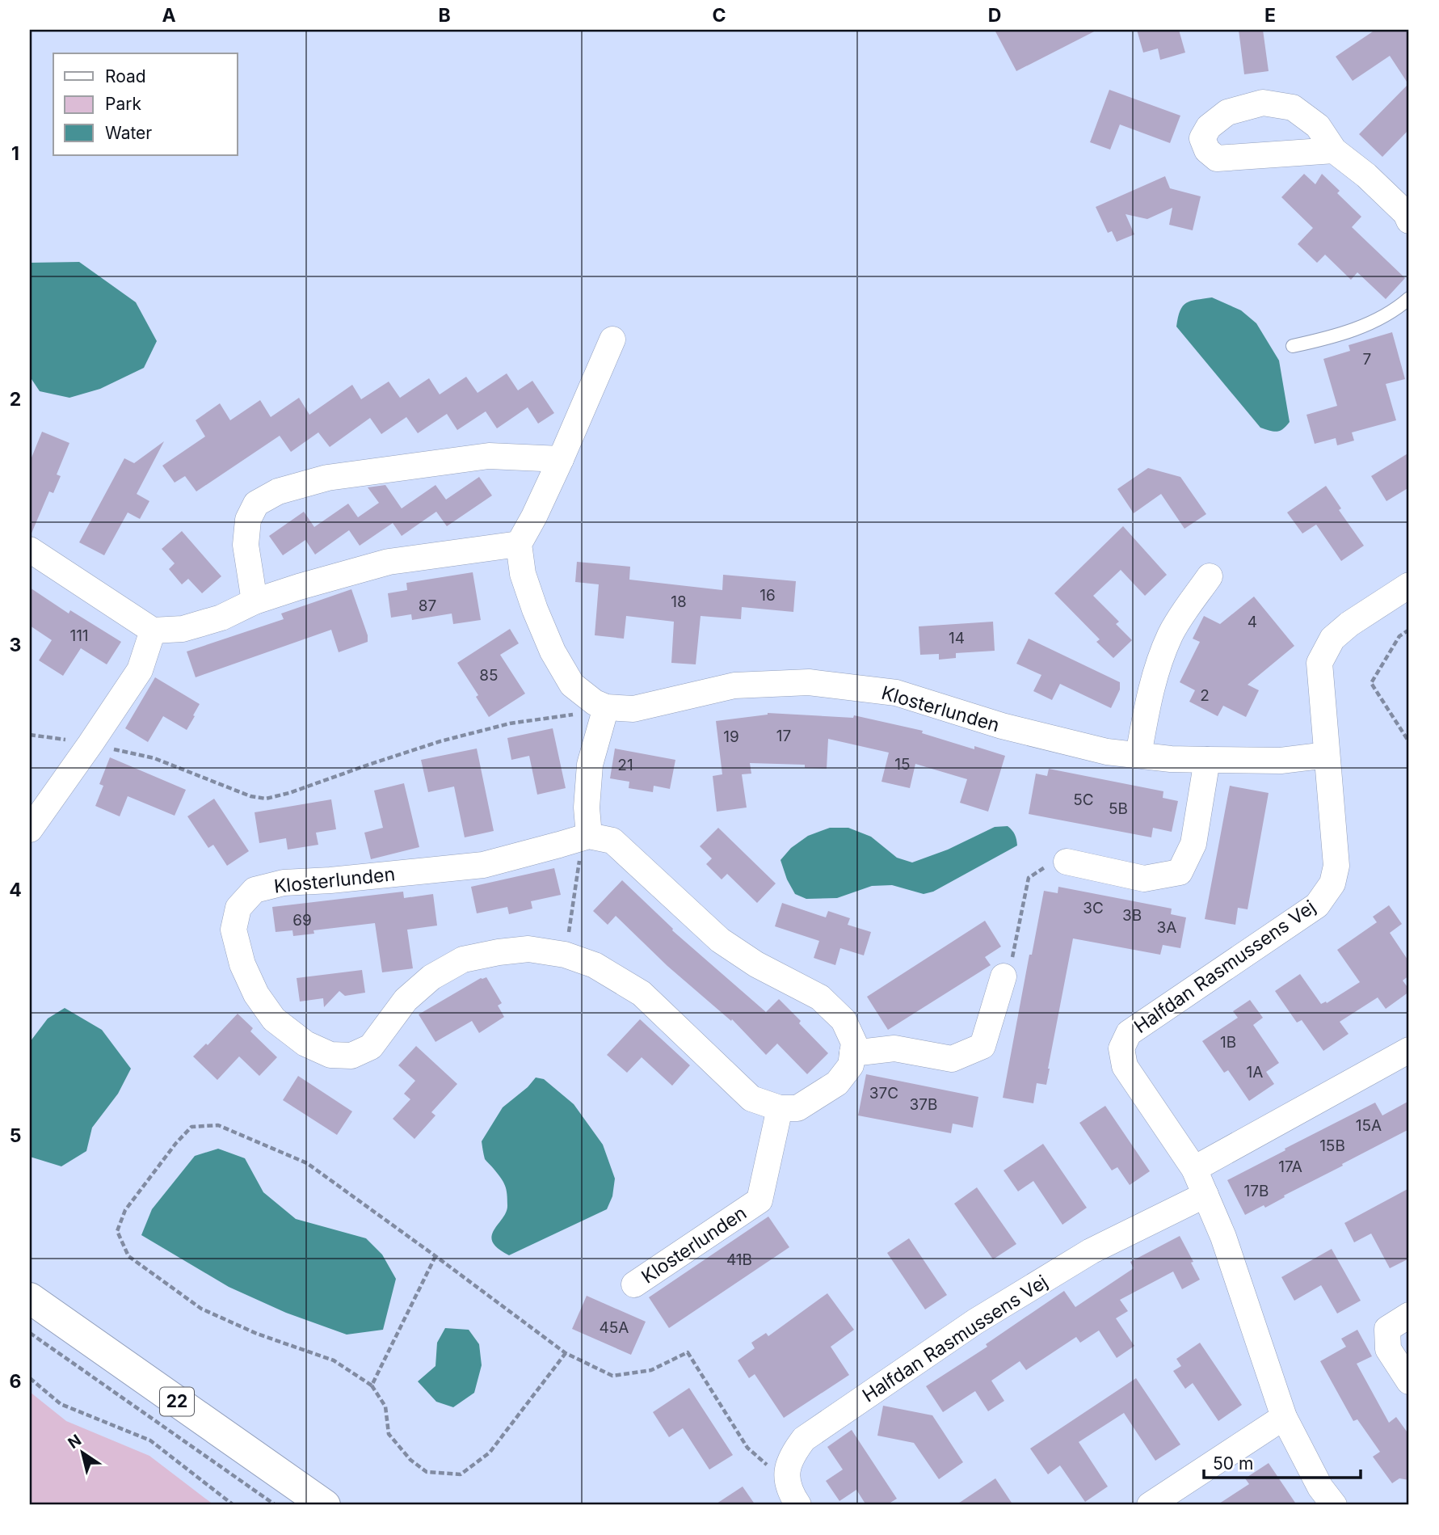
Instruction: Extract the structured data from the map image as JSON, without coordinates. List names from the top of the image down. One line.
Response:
{"streets":{"main road":["22"],"street":["Klosterlunden","Halfdan Rasmussens Vej"]},"crossings":[["Klosterlunden","Halfdan Rasmussens Vej"]],"house_numbers":["7","16","18","87","4","111","14","85","2","17","19","15","21","5C","5B","3C","3B","69","3A","1B","1A","37C","37B","15A","15B","17A","17B","41B","45A"],"legend":["Road","Park","Water"],"scale_bar":"50 m","north":"top left","grid":{"columns":["A","B","C","D","E"],"rows":["1","2","3","4","5","6"]}}
